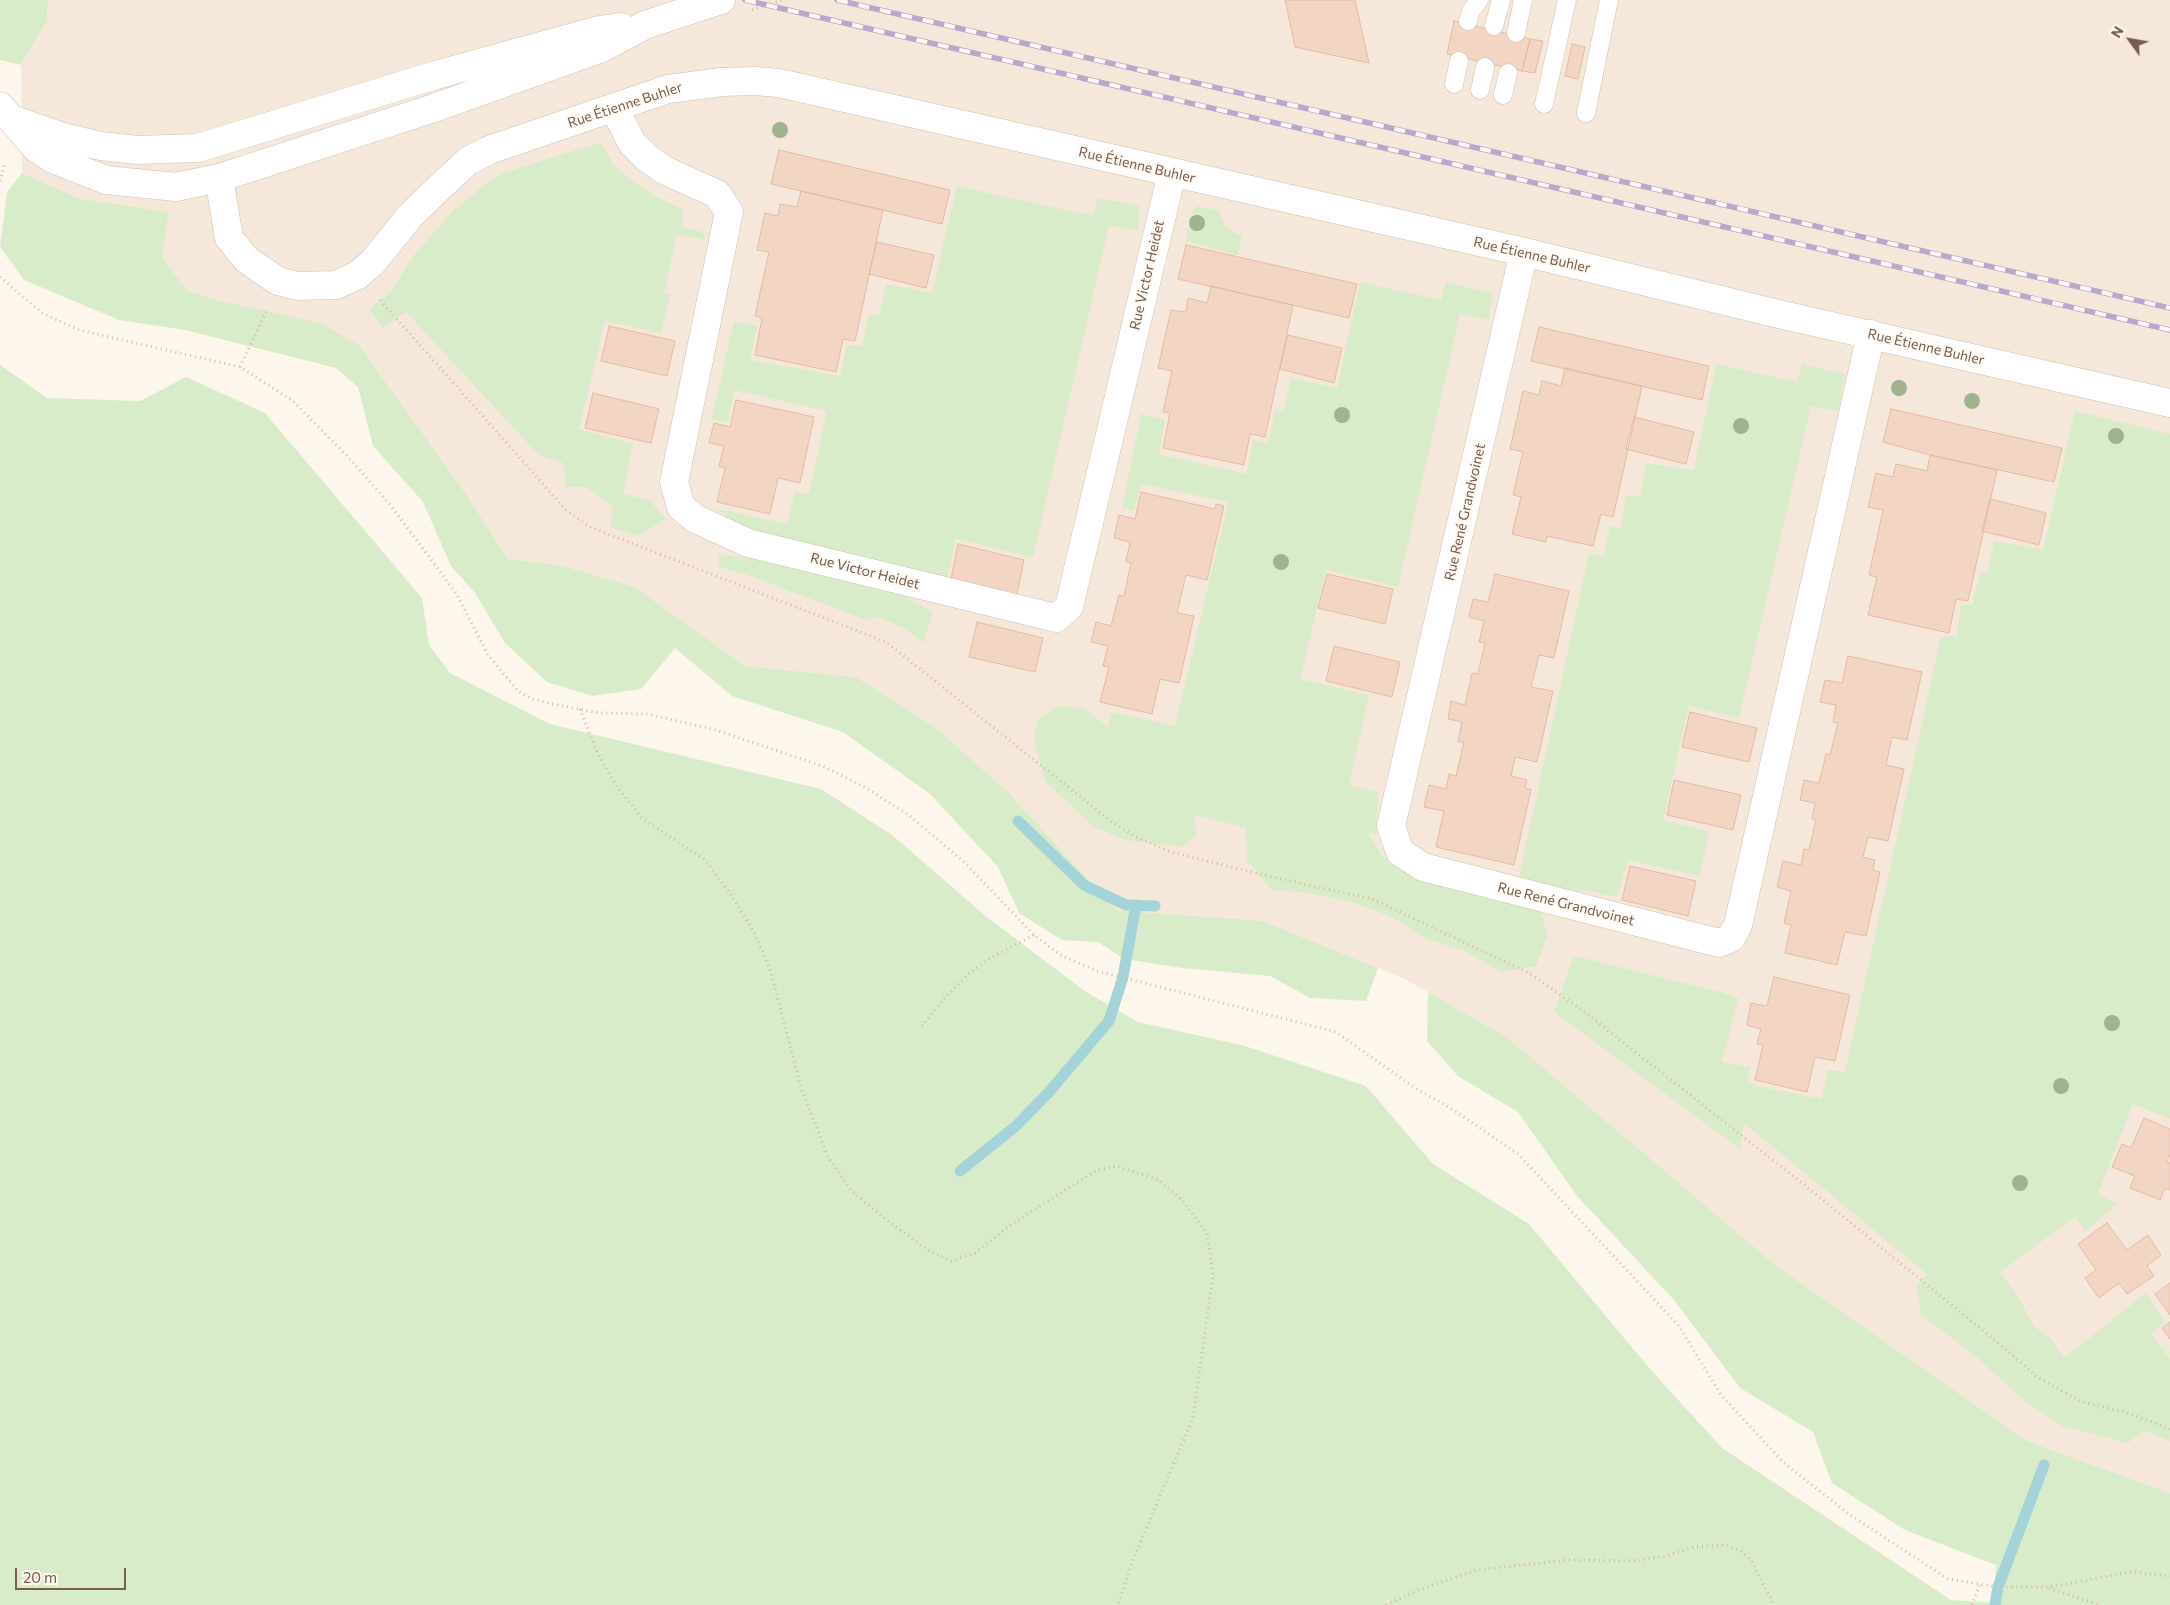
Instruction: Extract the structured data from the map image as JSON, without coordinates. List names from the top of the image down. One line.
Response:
{"streets":{"street":["Rue Étienne Buhler","Rue Victor Heidet","Rue René Grandvoinet"]},"crossings":[["Rue Étienne Buhler","Rue Victor Heidet"],["Rue Étienne Buhler","Rue René Grandvoinet"]],"scale_bar":"20 m","north":"top left"}
